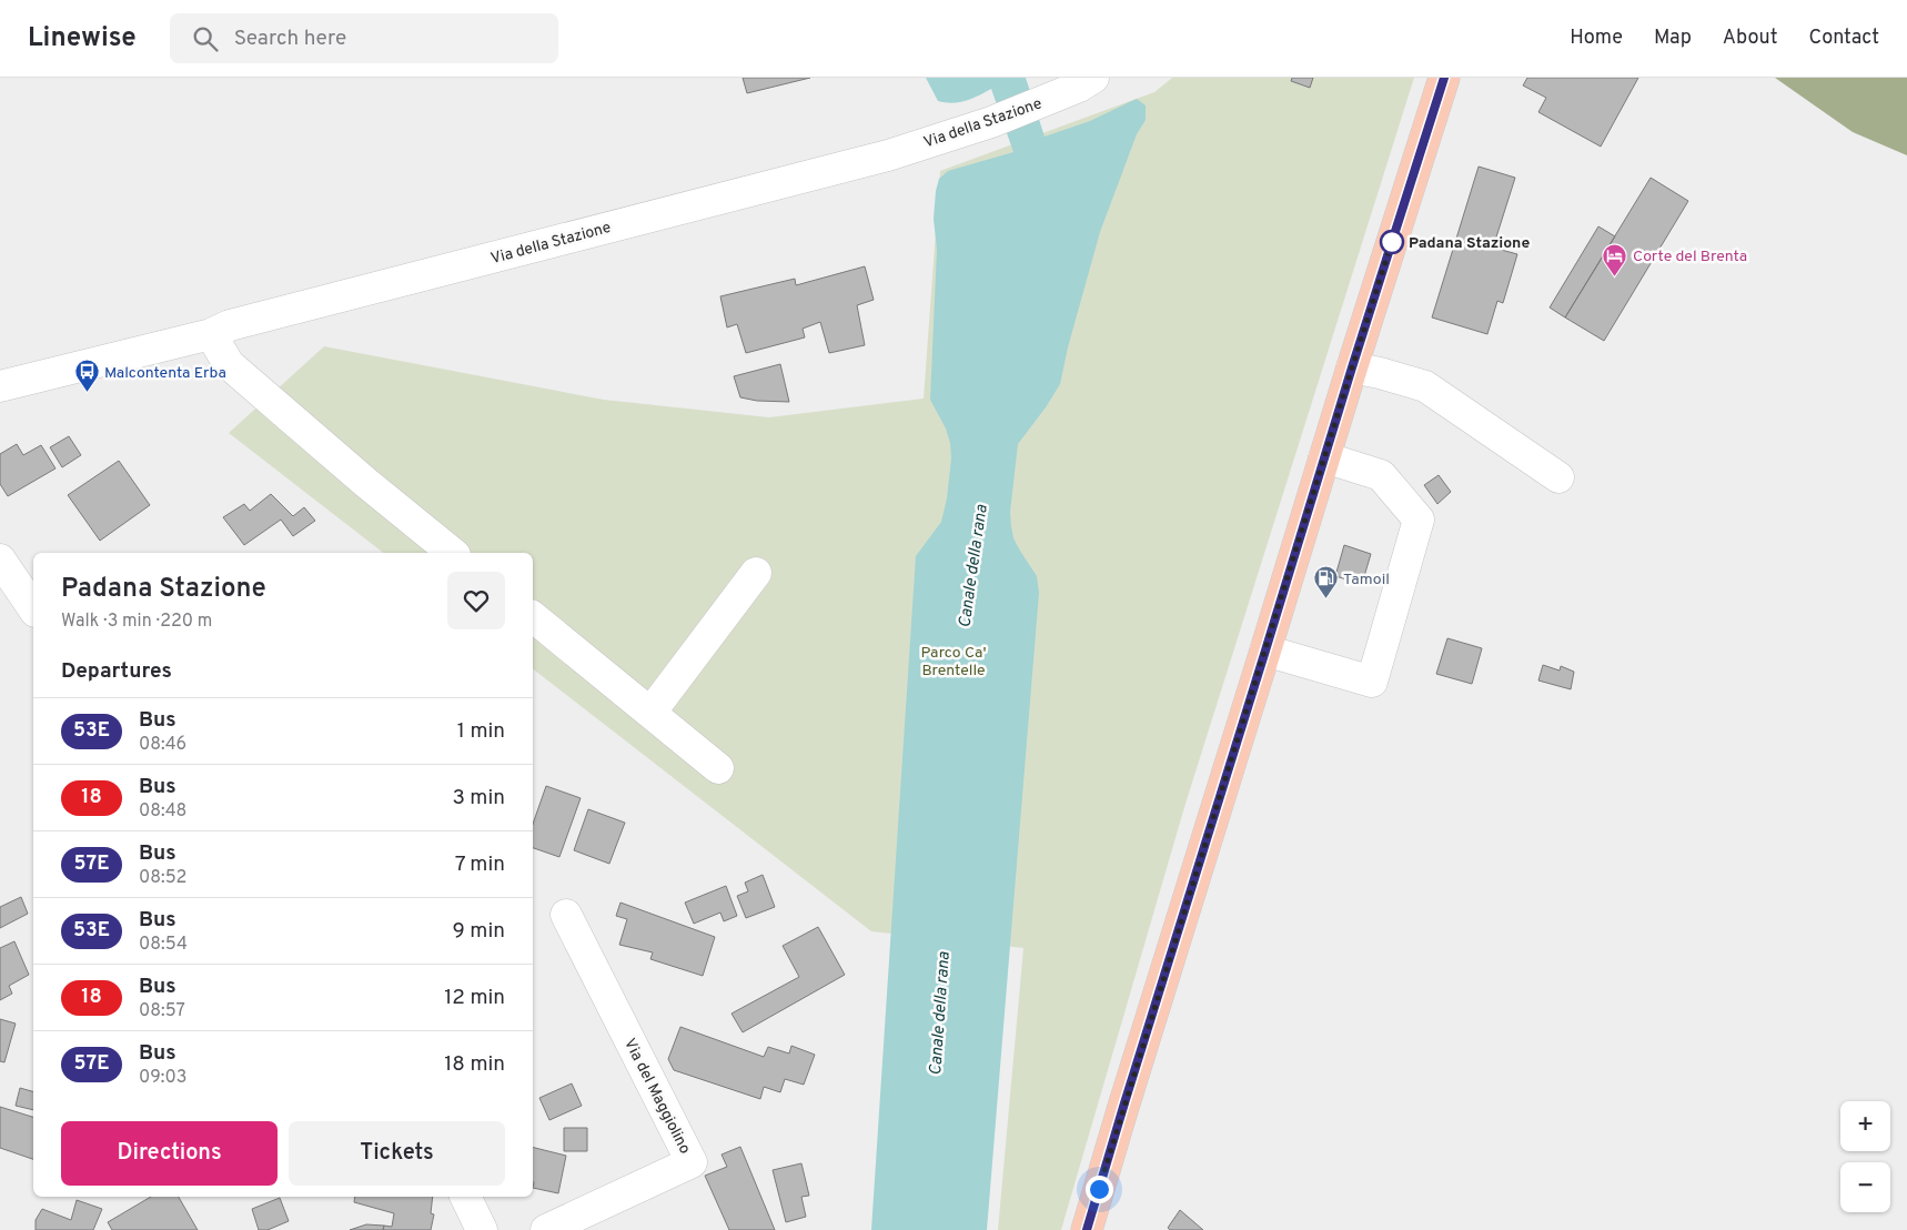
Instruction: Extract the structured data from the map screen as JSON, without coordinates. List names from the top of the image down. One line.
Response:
{"streets":{"street":["Via della Stazione","Via del Maggiolino"]},"water":["Canale della rana"],"parks":["Parco Ca' Brentelle"],"places":{"other":["Padana Stazione"],"hotel":["Corte del Brenta"],"bus stop":["Malcontenta Erba"],"fuel station":["Tamoil"]},"lines":["bus line 53E"],"page":{"header":"Linewise","search":"Search here","nav":["Home","Map","About","Contact"],"heading":[["Padana Stazione","Walk · 3 min · 220 m"],"Departures"],"list":[{"mark":"53E","name":"Bus","note":"08:46","value":"1 min"},{"mark":"18","name":"Bus","note":"08:48","value":"3 min"},{"mark":"57E","name":"Bus","note":"08:52","value":"7 min"},{"mark":"53E","name":"Bus","note":"08:54","value":"9 min"},{"mark":"18","name":"Bus","note":"08:57","value":"12 min"},{"mark":"57E","name":"Bus","note":"09:03","value":"18 min"}],"map_buttons":["+","−"],"buttons":["Directions","Tickets"]}}
